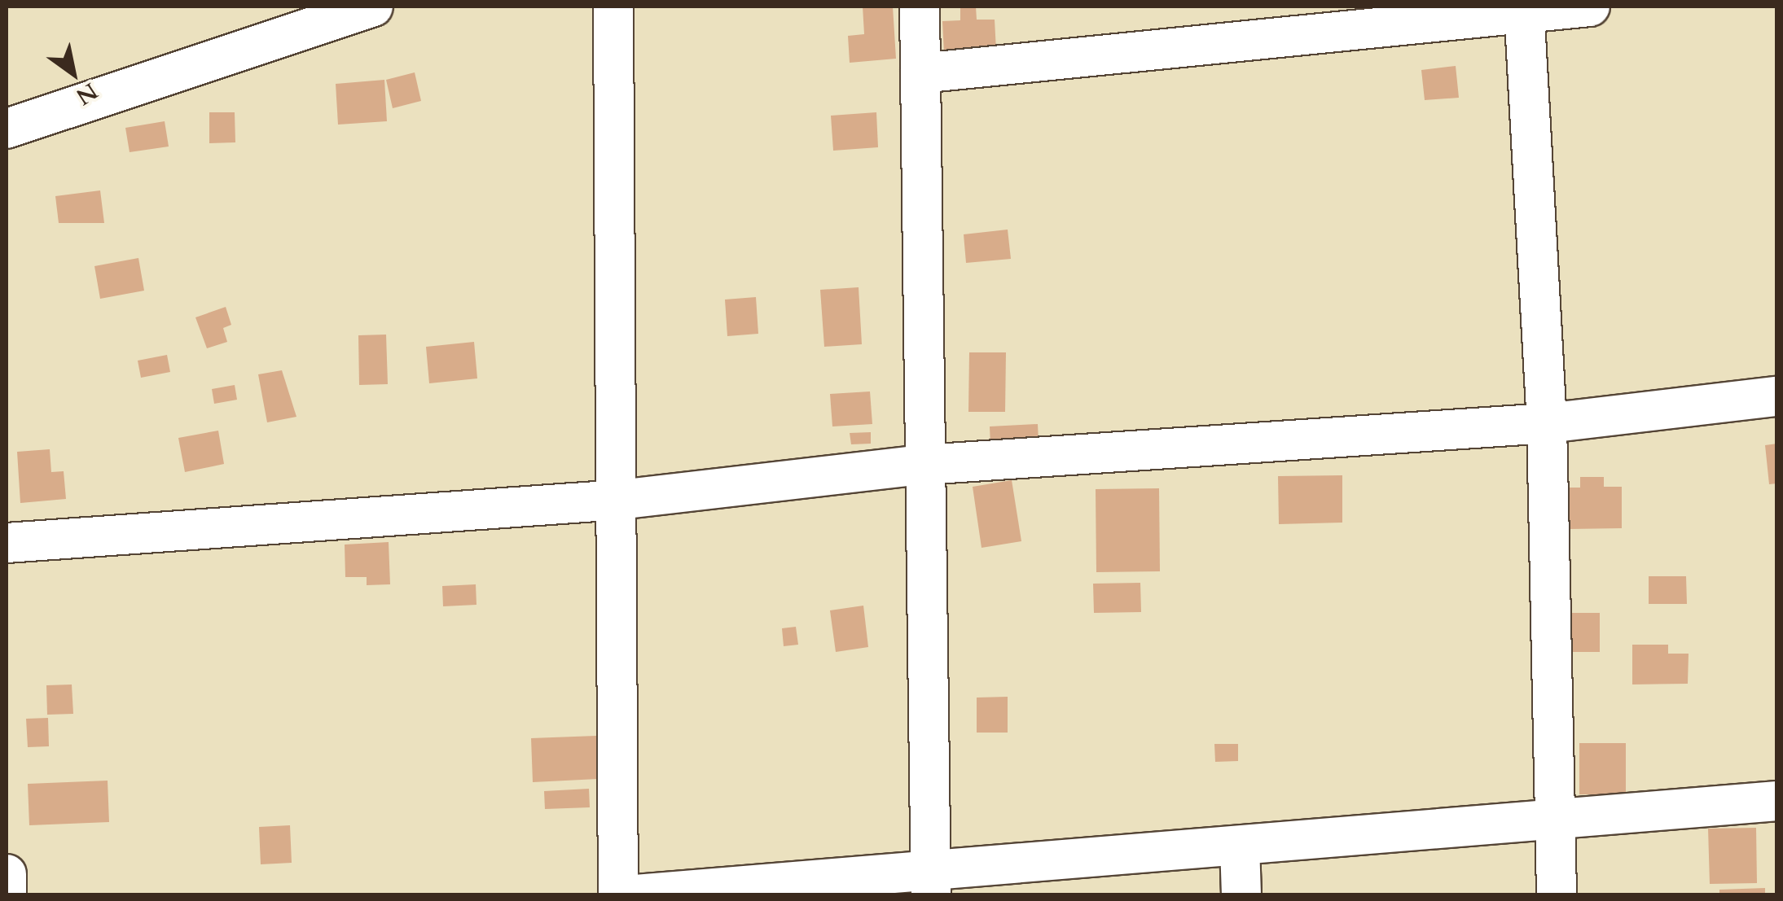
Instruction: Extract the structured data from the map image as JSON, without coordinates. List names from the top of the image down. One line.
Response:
{"north":"bottom right"}
